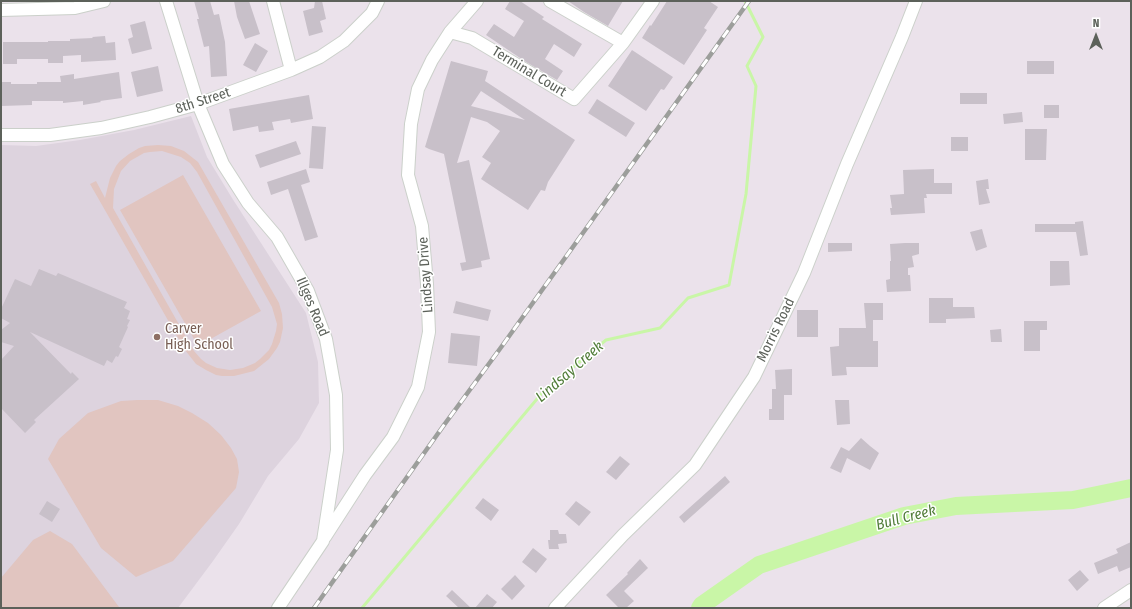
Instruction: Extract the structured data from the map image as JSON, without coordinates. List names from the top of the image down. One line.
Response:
{"streets":{"street":["Terminal Court","8th Street","Lindsay Drive","Illges Road","Morris Road"]},"crossings":[["Terminal Court","Lindsay Drive"],["8th Street","Illges Road"],["Lindsay Drive","Illges Road"]],"water":["Lindsay Creek","Bull Creek"],"places":["Carver High School"],"north":"top"}
